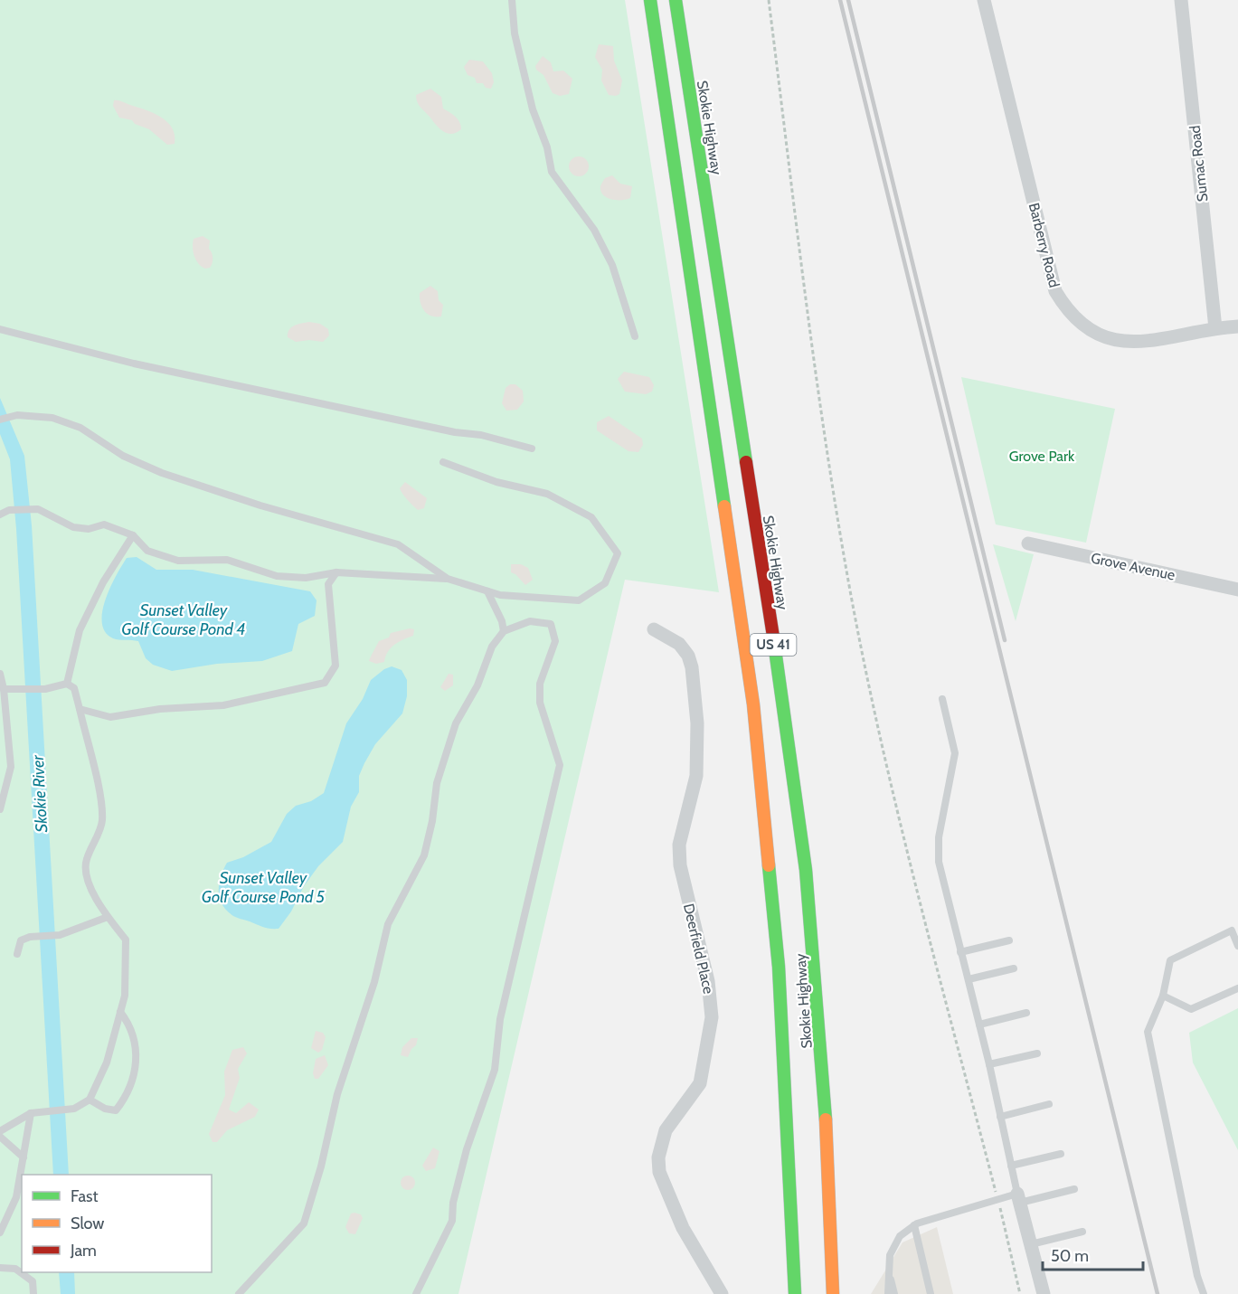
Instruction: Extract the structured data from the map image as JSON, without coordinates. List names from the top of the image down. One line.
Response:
{"streets":{"highway":["Skokie Highway","US 41"],"street":["Sumac Road","Barberry Road","Grove Avenue","Deerfield Place"]},"crossings":[["Sumac Road","Barberry Road"]],"water":["Sunset Valley Golf Course Pond 4","Skokie River","Sunset Valley Golf Course Pond 5"],"parks":["Grove Park"],"legend":["Fast","Slow","Jam"],"scale_bar":"50 m"}
